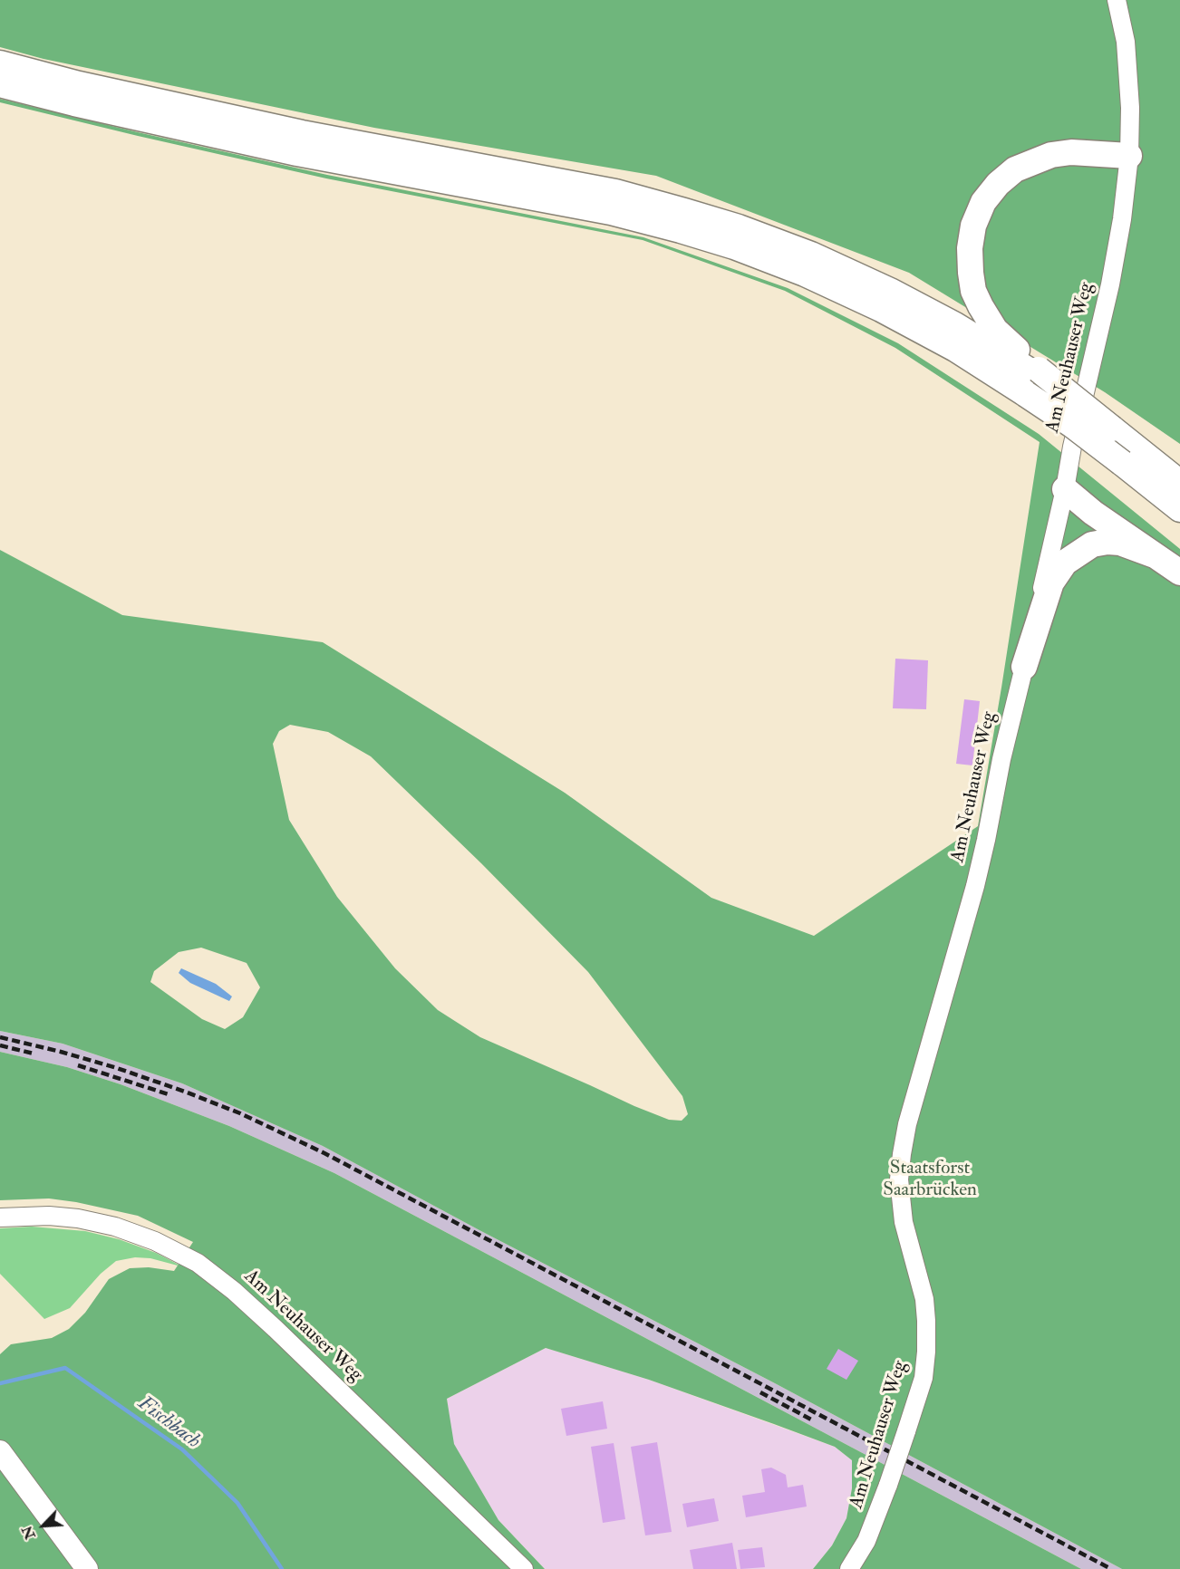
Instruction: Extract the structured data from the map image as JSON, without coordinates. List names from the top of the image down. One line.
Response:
{"streets":{"street":["Am Neuhauser Weg"]},"water":["Fischbach"],"parks":["Staatsforst Saarbrücken"],"north":"bottom left"}
